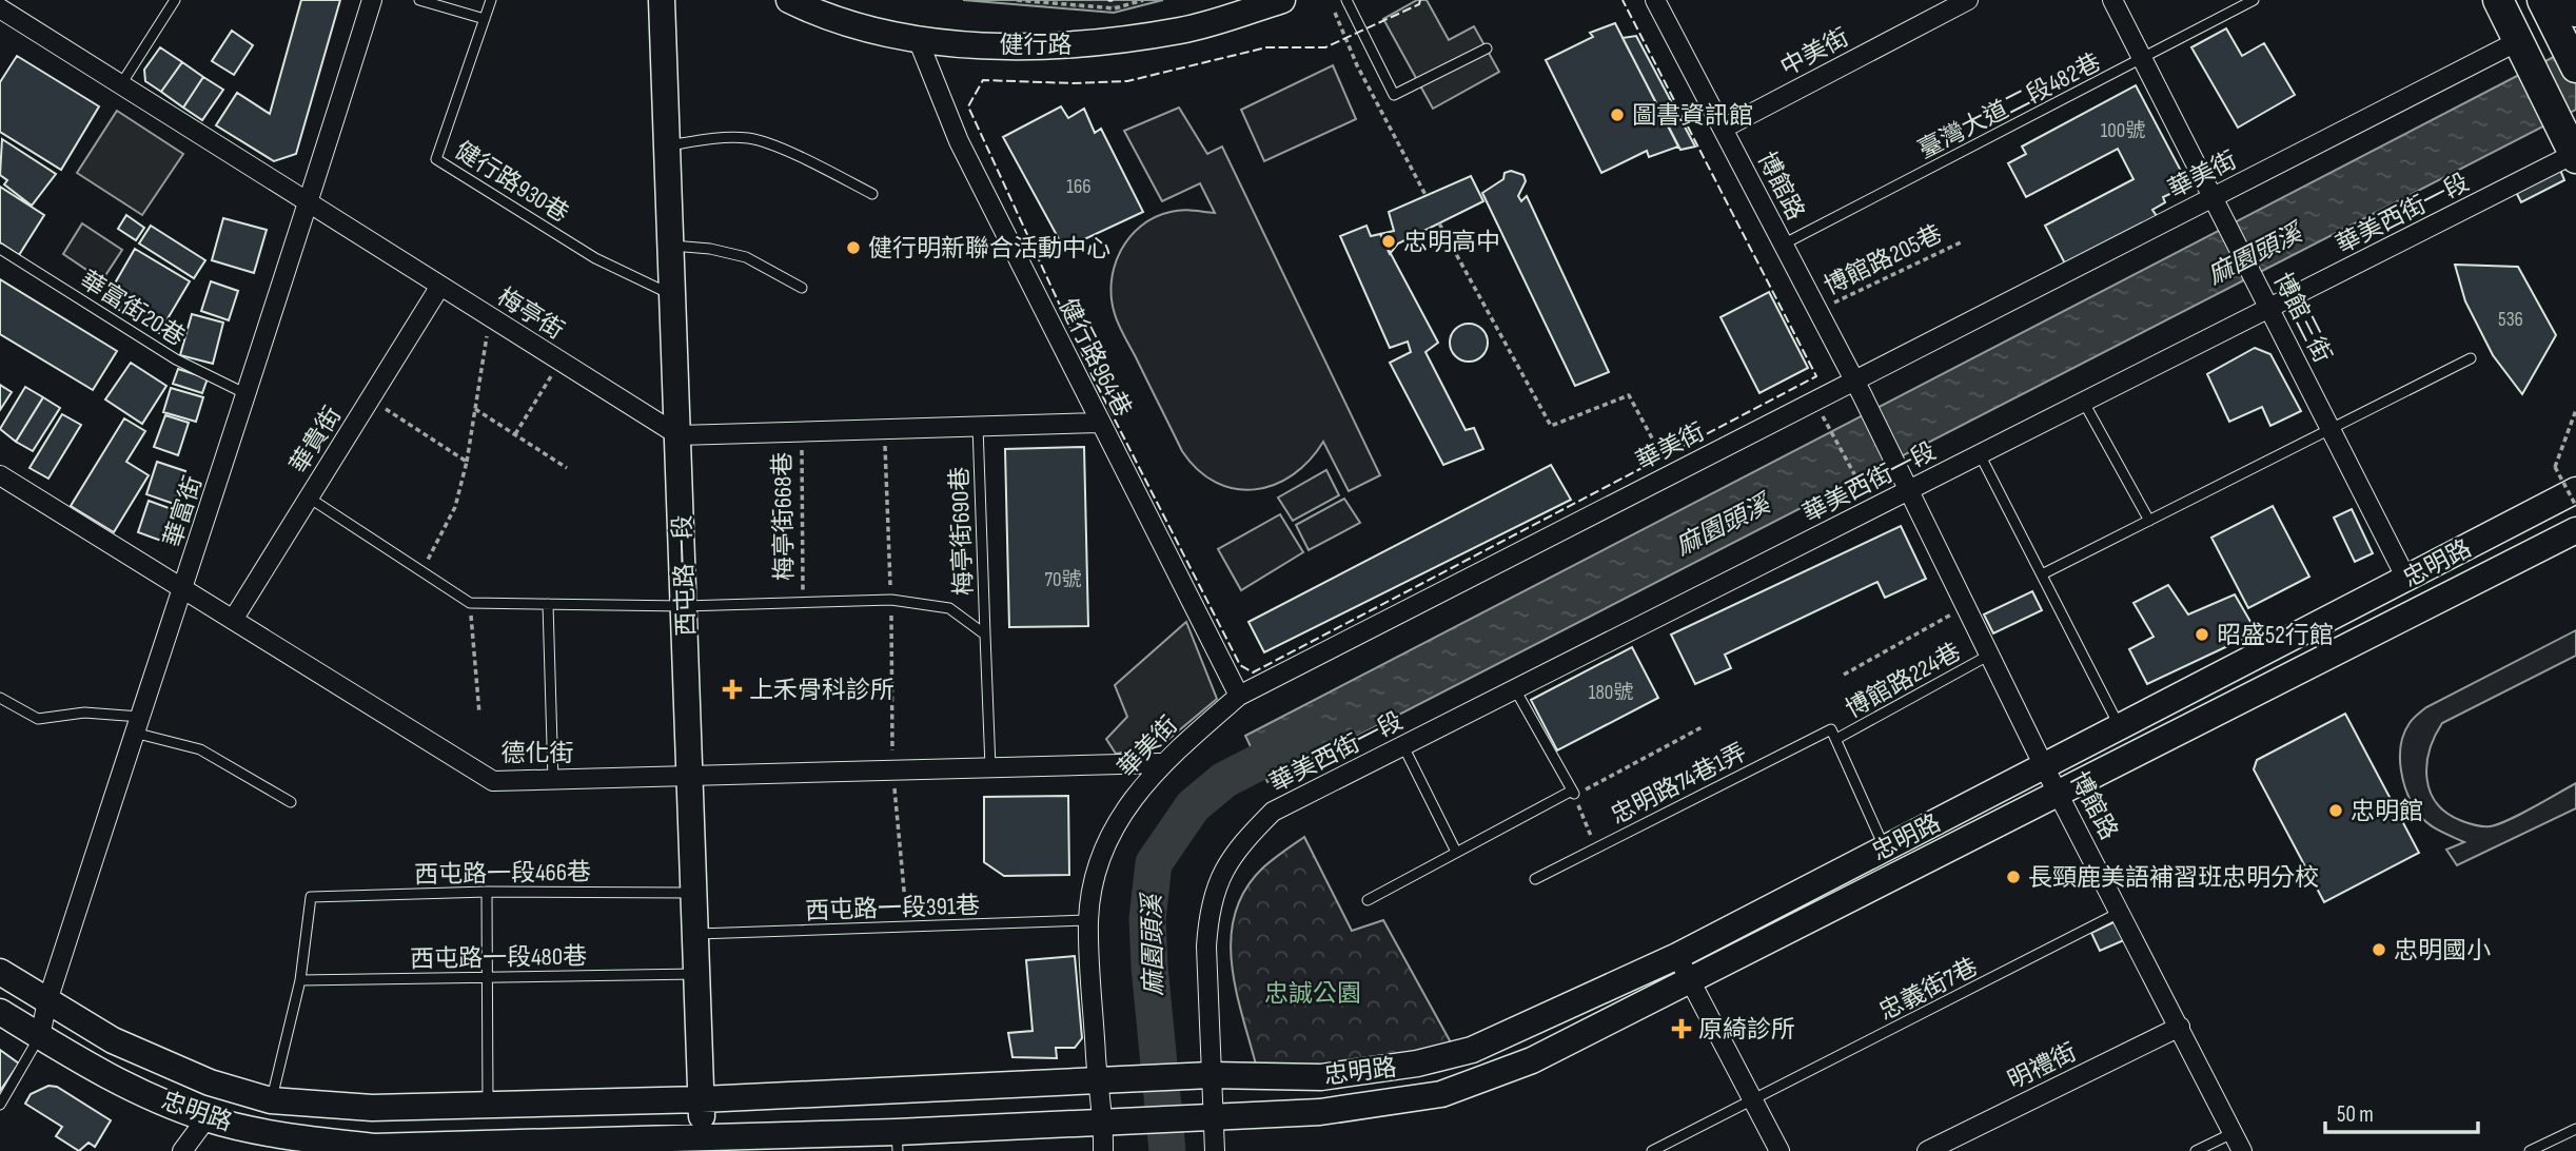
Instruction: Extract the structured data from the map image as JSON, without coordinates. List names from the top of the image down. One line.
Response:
{"streets":{"main road":["健行路","忠明路","西屯路一段"],"street":["中美街","華美街","博館路","華美西街一段","梅亭街","博館三街","健行路964巷","華貴街","華富街","德化街","明禮街"],"lane":["臺灣大道二段482巷","健行路930巷","華富街20巷","梅亭街668巷","梅亭街690巷","博館路224巷","忠明路74巷1弄","西屯路一段466巷","西屯路一段391巷","西屯路一段480巷","忠義街7巷"],"path":["博館路205巷"]},"crossings":[["健行路","健行路964巷"],["中美街","博館路"],["臺灣大道二段482巷","博館路"],["臺灣大道二段482巷","博館三街"],["華美街","博館路"],["華美街","博館三街"],["華美街","健行路964巷"],["華美街","忠明路"],["華美街","德化街"],["華美街","西屯路一段391巷"],["健行路930巷","西屯路一段"],["博館路","華美西街一段"],["博館路","博館路205巷"],["博館路","忠明路"],["博館路","博館路224巷"],["博館路","忠義街7巷"],["博館路","明禮街"],["華美西街一段","博館三街"],["華美西街一段","忠明路"],["華富街20巷","華富街"],["梅亭街","華貴街"],["梅亭街","華富街"],["梅亭街","西屯路一段"],["博館三街","忠明路"],["華貴街","德化街"],["華富街","忠明路"],["華富街","德化街"],["梅亭街668巷","梅亭街690巷"],["梅亭街668巷","西屯路一段"],["梅亭街690巷","德化街"],["忠明路","西屯路一段"],["西屯路一段","德化街"],["西屯路一段","西屯路一段466巷"],["西屯路一段","西屯路一段391巷"],["西屯路一段","西屯路一段480巷"],["博館路224巷","忠明路74巷1弄"],["西屯路一段466巷","西屯路一段480巷"]],"water":["麻園頭溪"],"parks":["忠誠公園"],"places":{"other":["圖書資訊館","忠明高中","健行明新聯合活動中心","昭盛52行館","忠明館","長頸鹿美語補習班忠明分校","忠明國小"],"health":["上禾骨科診所","原綺診所"]},"house_numbers":["100號","166","536","70號","180號"],"scale_bar":"50 m"}
